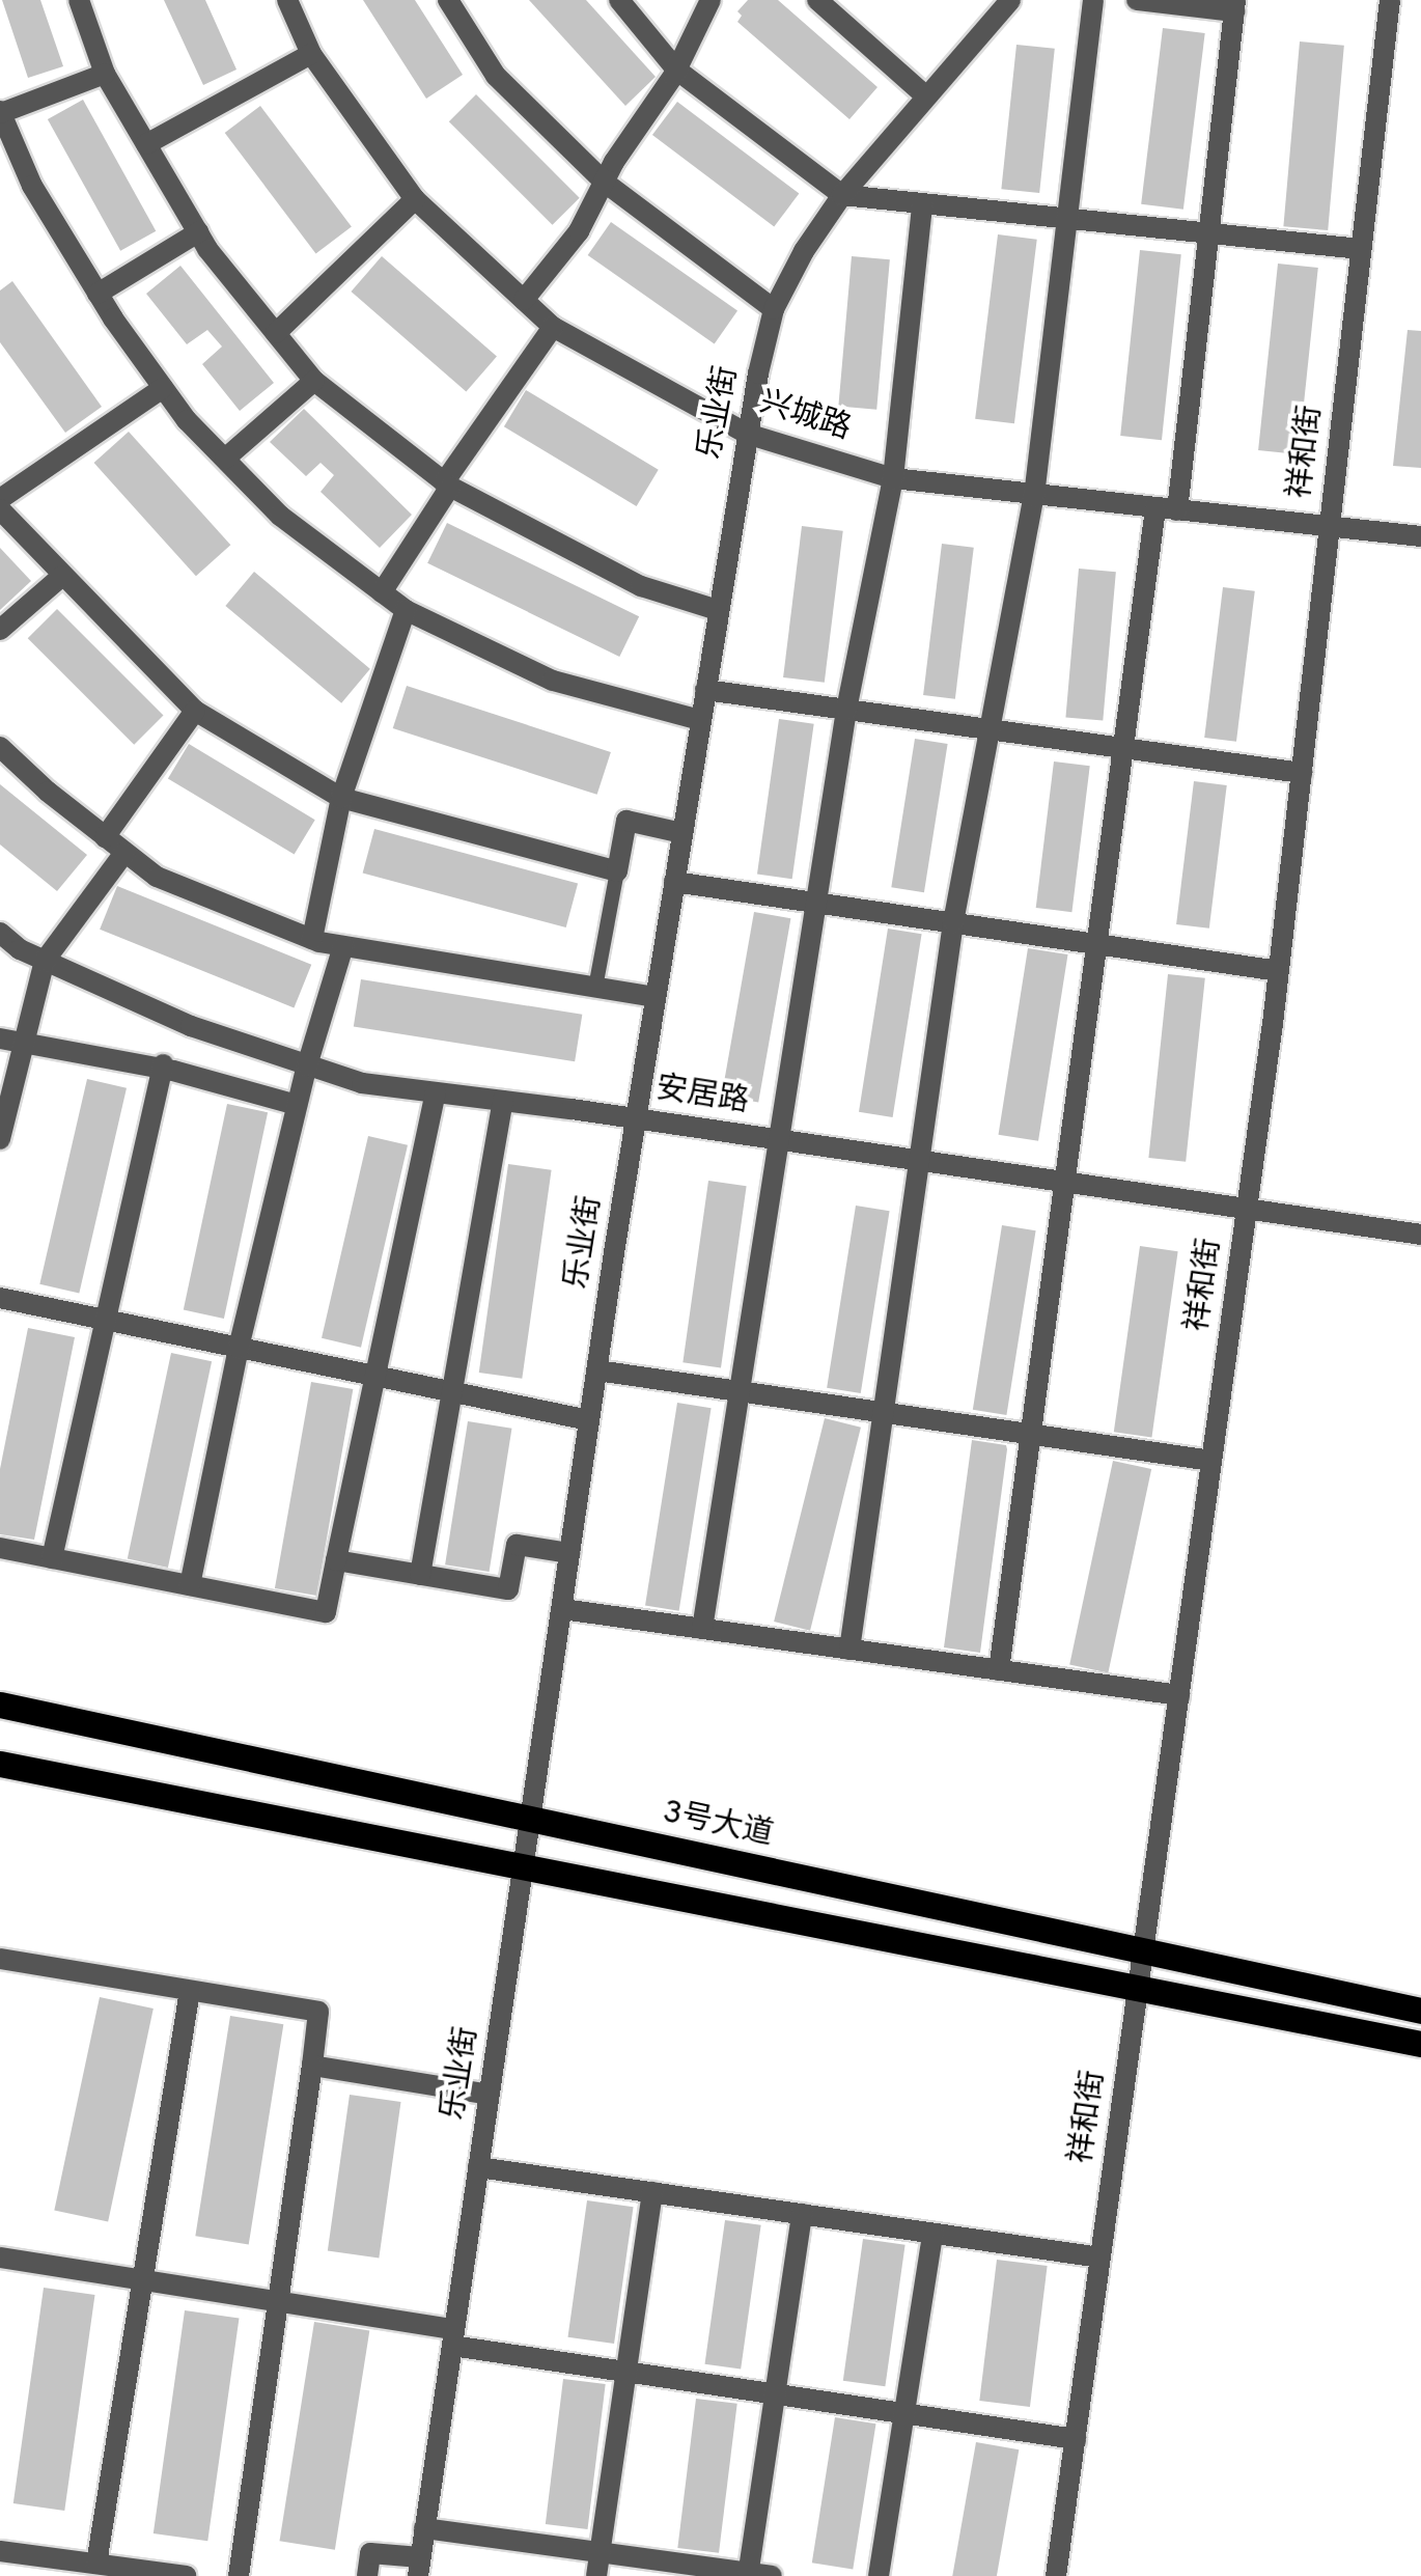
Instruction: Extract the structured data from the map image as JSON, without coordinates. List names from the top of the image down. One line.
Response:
{"streets":{"main road":["3号大道"],"street":["乐业街","兴城路","祥和街","安居路"]},"crossings":[["乐业街","兴城路"],["乐业街","安居路"],["乐业街","3号大道"],["兴城路","祥和街"],["祥和街","安居路"],["祥和街","3号大道"]]}
